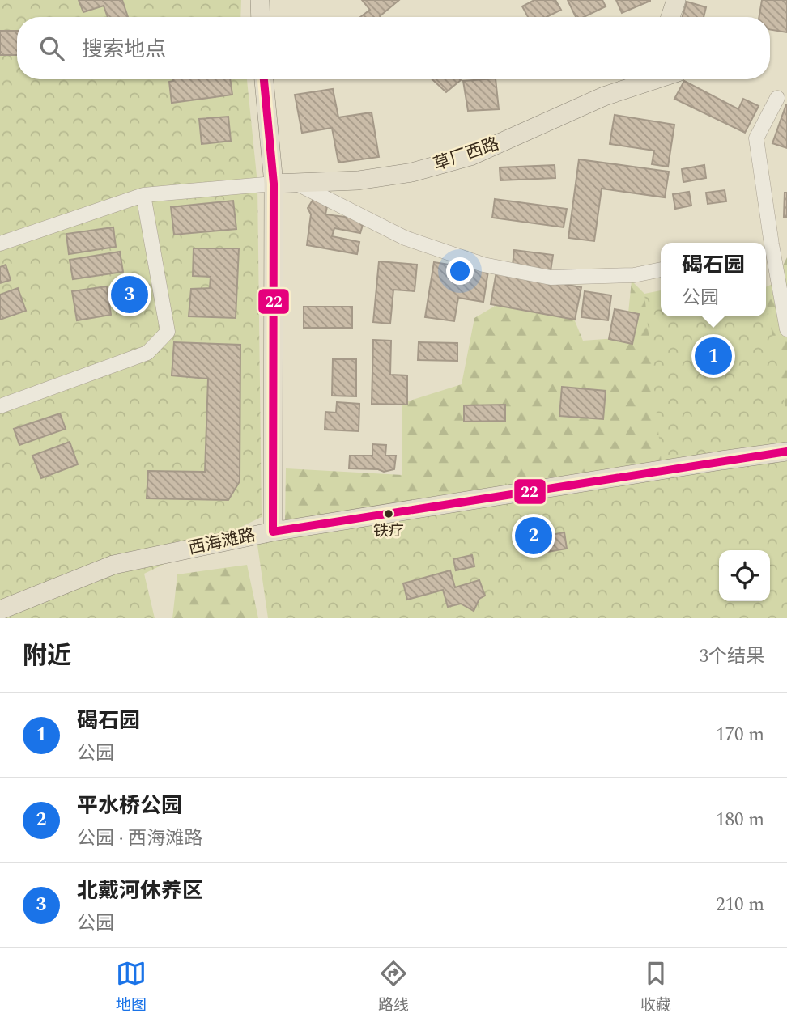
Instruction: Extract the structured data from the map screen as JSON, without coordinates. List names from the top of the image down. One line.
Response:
{"streets":{"main road":["草厂西路","西海滩路"]},"places":["铁疗"],"lines":["transit line 22"],"page":{"search":"搜索地点","popup":["碣石园","公园"],"pins":["3","1","2"],"heading":["附近","3个结果"],"list":[{"mark":"1","name":"碣石园","note":"公园","value":"170 m"},{"mark":"2","name":"平水桥公园","note":"公园 · 西海滩路","value":"180 m"},{"mark":"3","name":"北戴河休养区","note":"公园","value":"210 m"}],"nav":["地图","路线","收藏"]}}
